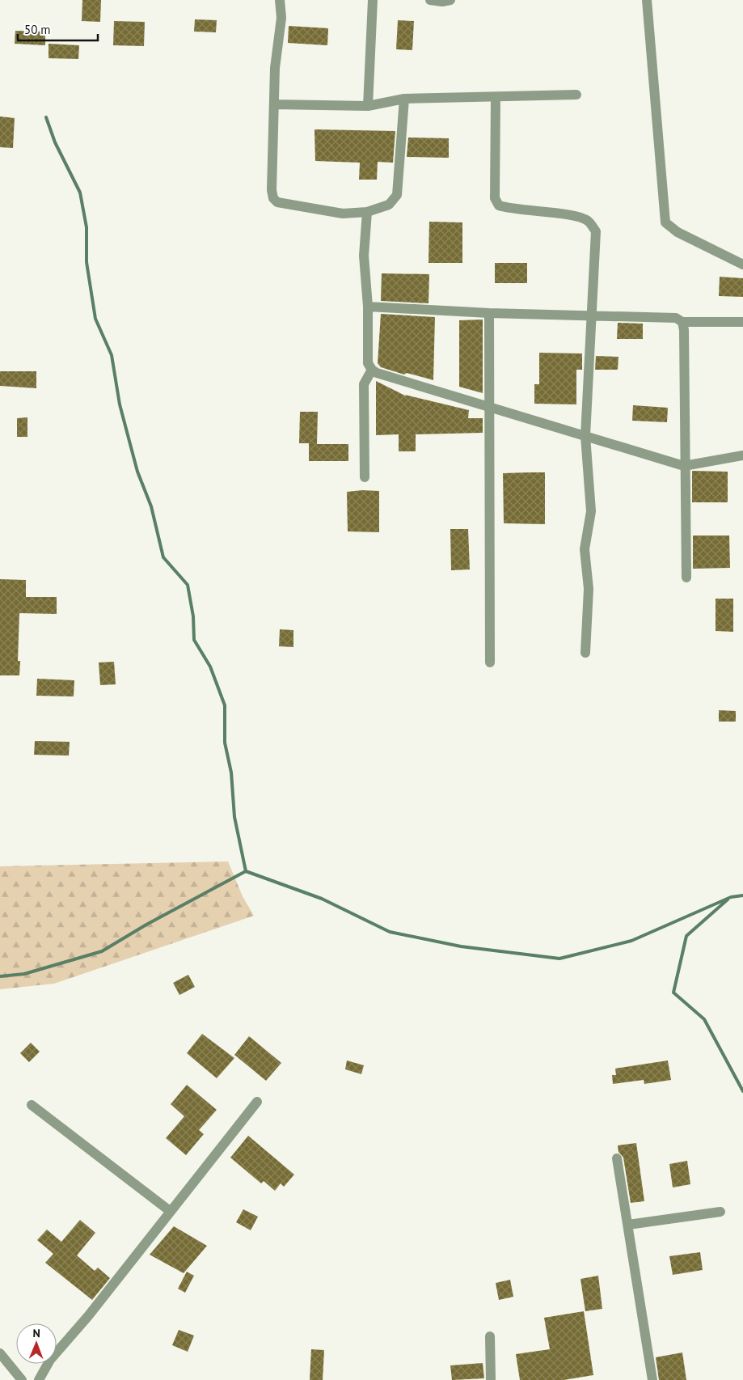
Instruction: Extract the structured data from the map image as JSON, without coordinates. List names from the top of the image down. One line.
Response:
{"scale_bar":"50 m","north":"top"}
